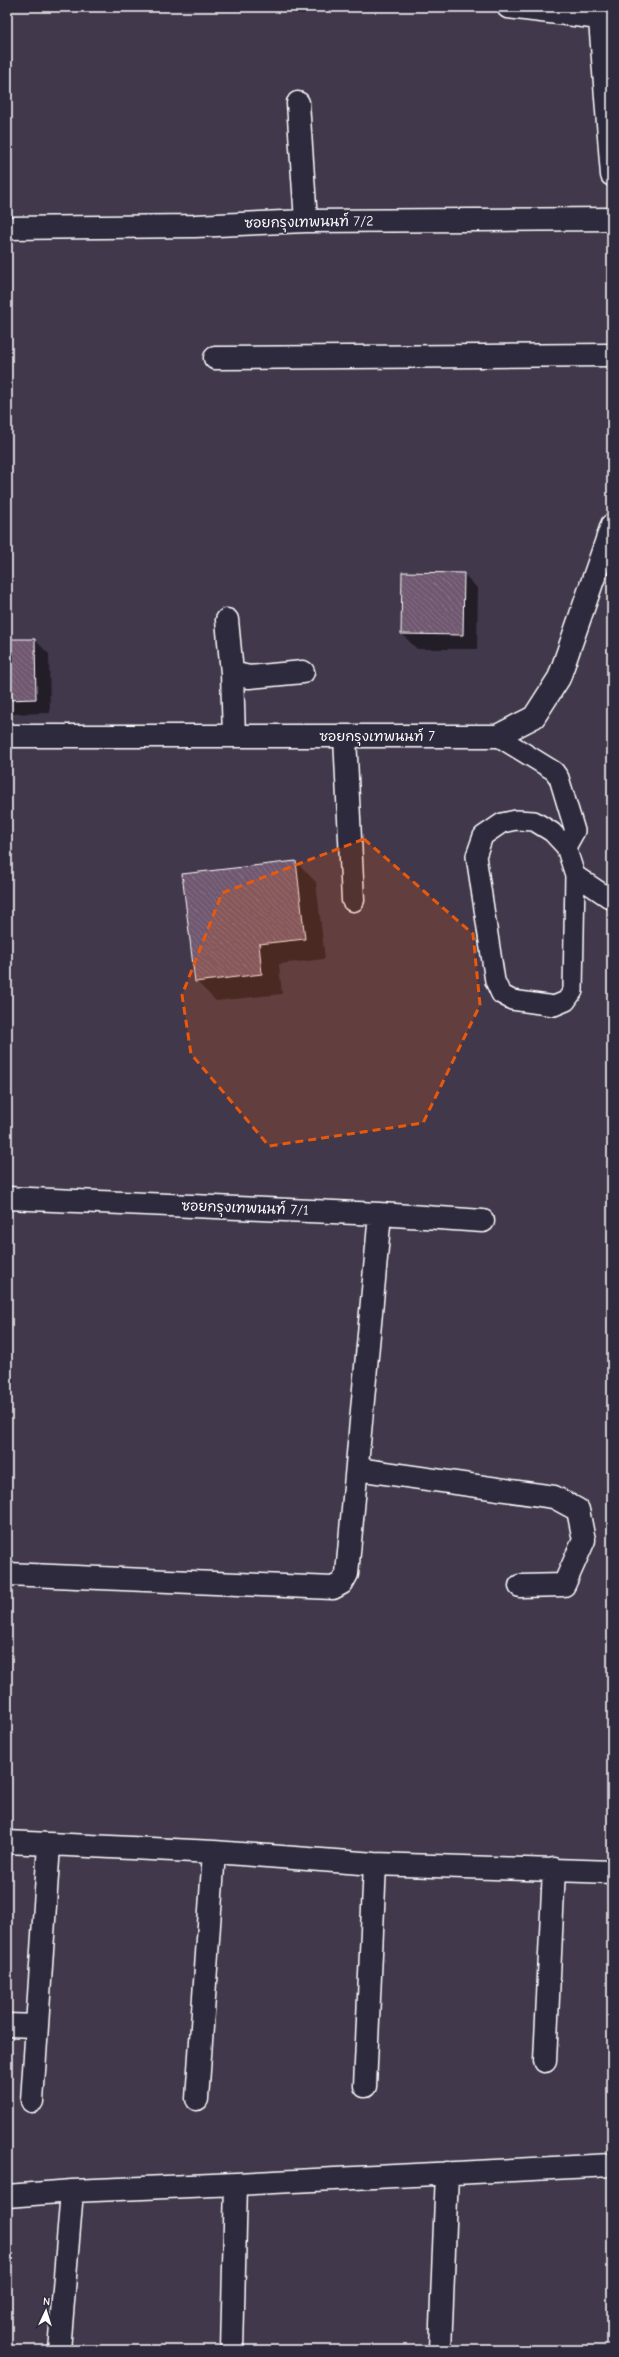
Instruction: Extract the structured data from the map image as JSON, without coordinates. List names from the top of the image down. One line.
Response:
{"streets":{"street":["ซอยกรุงเทพนนท์ 7/2","ซอยกรุงเทพนนท์ 7","ซอยกรุงเทพนนท์ 7/1"]},"north":"top"}
